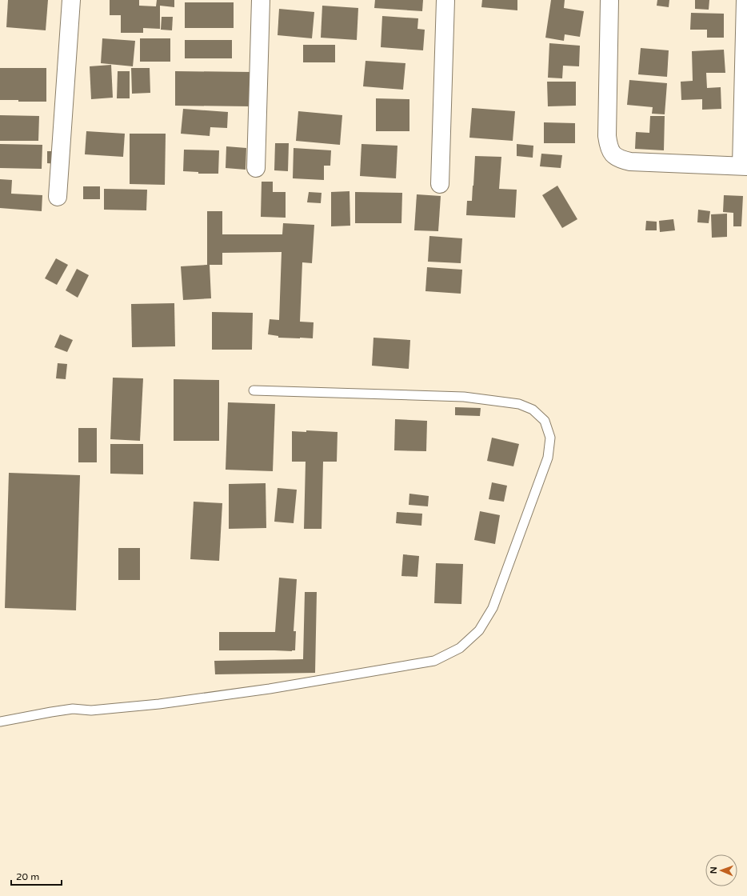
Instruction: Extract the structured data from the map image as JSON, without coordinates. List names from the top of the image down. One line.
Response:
{"scale_bar":"20 m","north":"left"}
